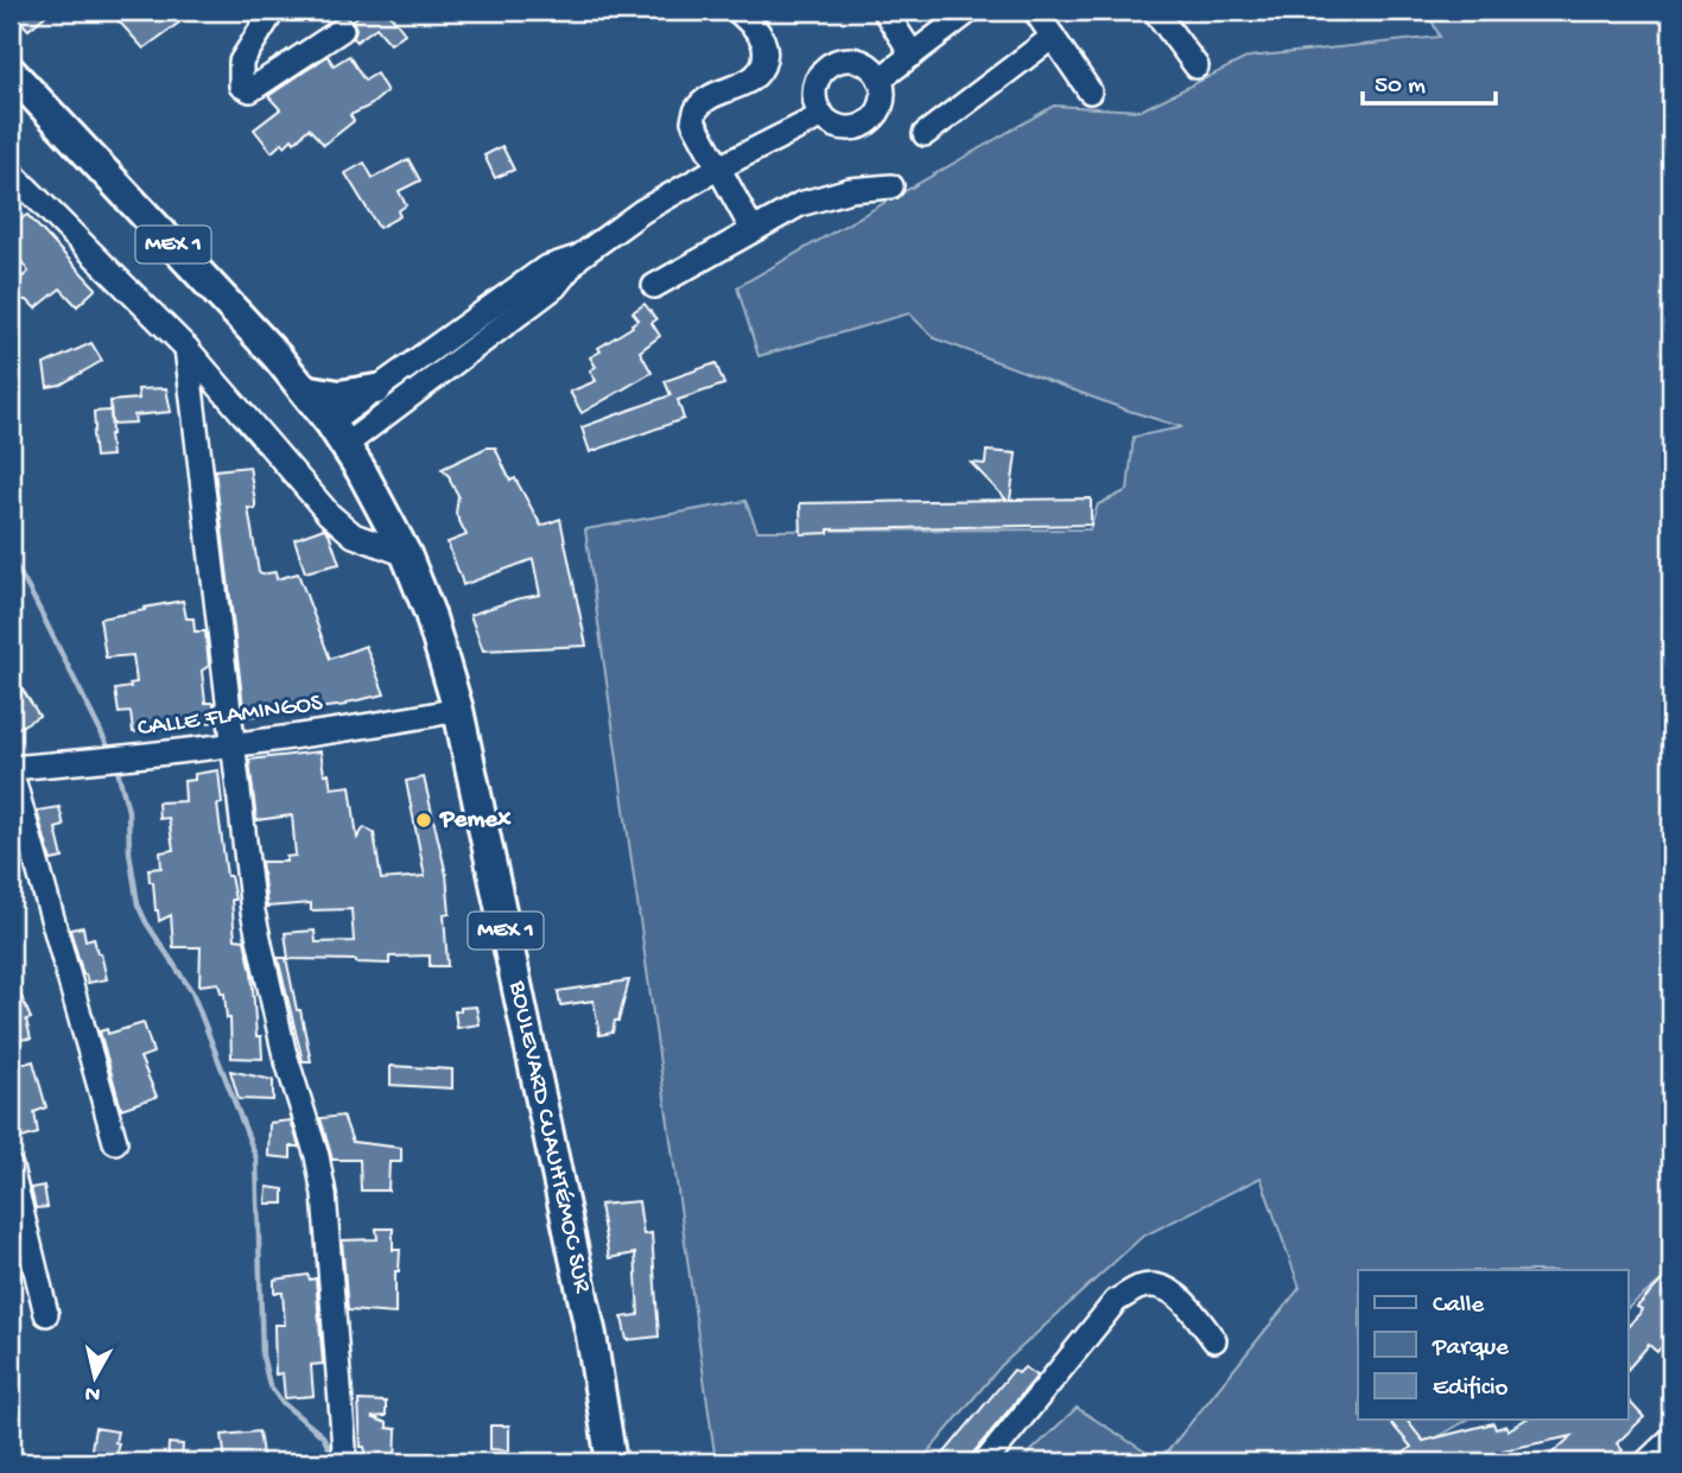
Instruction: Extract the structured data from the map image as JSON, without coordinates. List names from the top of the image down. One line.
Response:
{"streets":{"main road":["MEX 1","BOULEVARD CUAUHTÉMOC SUR"],"street":["CALLE FLAMINGOS"]},"crossings":[["CALLE FLAMINGOS","BOULEVARD CUAUHTÉMOC SUR"]],"places":["Pemex"],"legend":["Calle","Parque","Edificio"],"scale_bar":"50 m","north":"bottom"}
